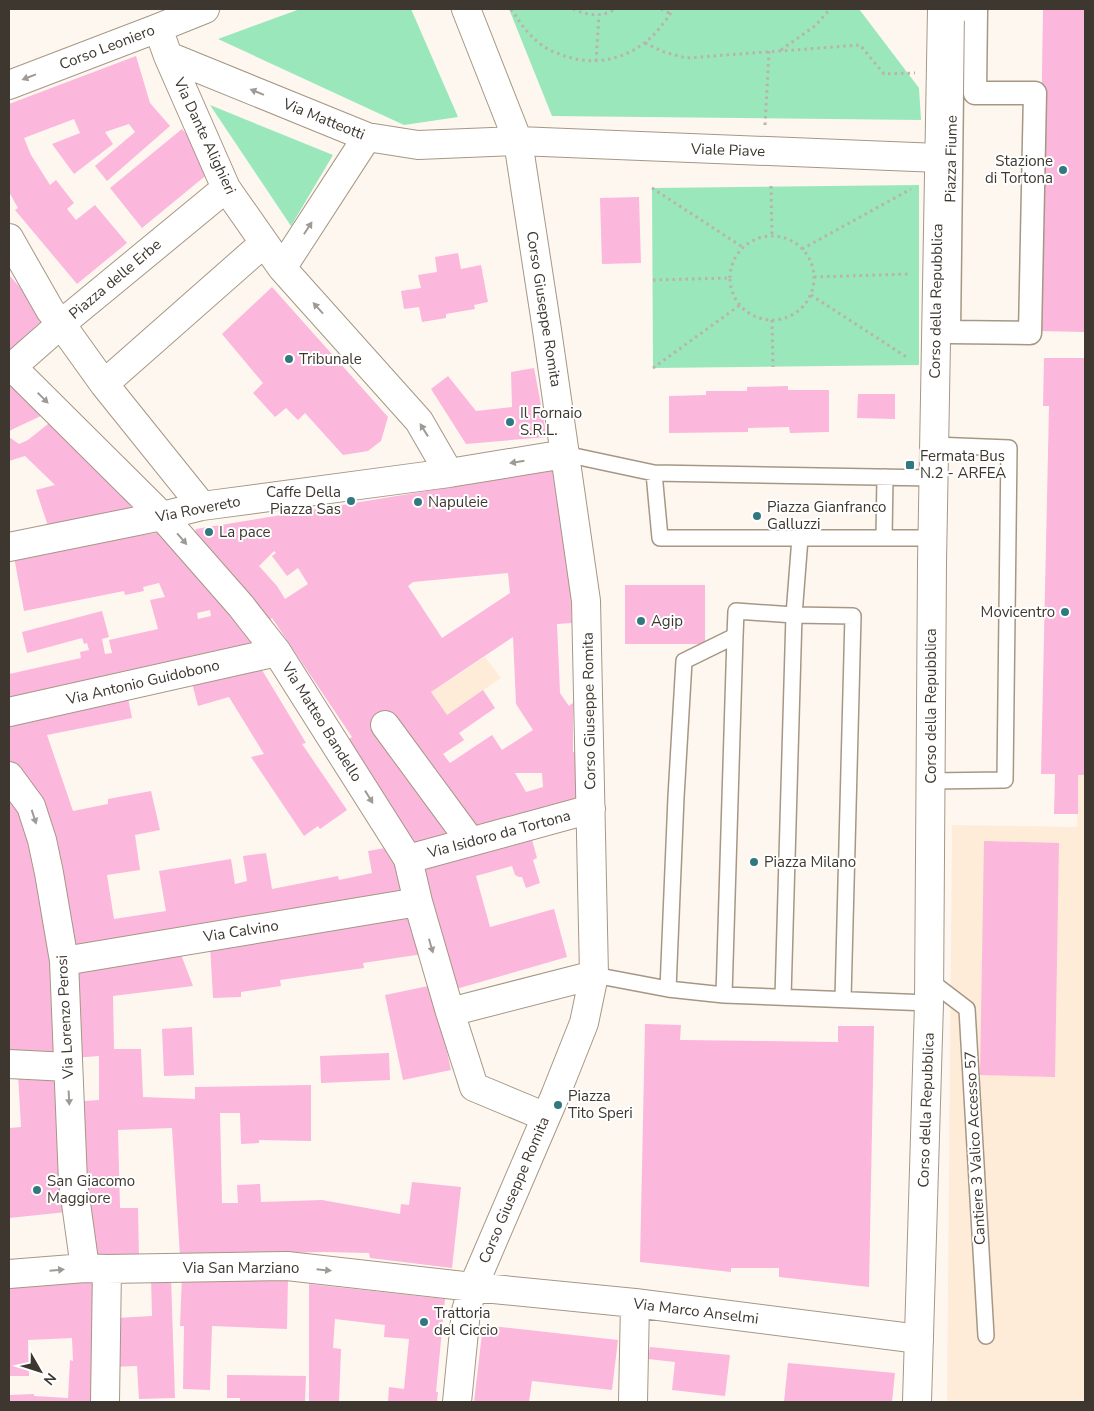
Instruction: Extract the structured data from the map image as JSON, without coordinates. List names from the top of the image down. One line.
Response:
{"streets":{"street":["Corso Leoniero","Via Matteotti","Via Dante Alighieri","Viale Piave","Piazza Fiume","Piazza delle Erbe","Corso della Repubblica","Corso Giuseppe Romita","Via Rovereto","Via Antonio Guidobono","Via Matteo Bandello","Via Isidoro da Tortona","Via Calvino","Via Lorenzo Perosi","Via San Marziano","Via Marco Anselmi"],"lane":["Cantiere 3 Valico Accesso 57"]},"crossings":[["Via Matteotti","Via Dante Alighieri"],["Via Matteotti","Viale Piave"],["Via Matteotti","Corso Giuseppe Romita"],["Via Dante Alighieri","Piazza delle Erbe"],["Via Dante Alighieri","Via Rovereto"],["Viale Piave","Corso della Repubblica"],["Viale Piave","Corso Giuseppe Romita"],["Piazza delle Erbe","Via Rovereto"],["Corso della Repubblica","Cantiere 3 Valico Accesso 57"],["Corso della Repubblica","Via Marco Anselmi"],["Corso Giuseppe Romita","Via Rovereto"],["Corso Giuseppe Romita","Via Matteo Bandello"],["Corso Giuseppe Romita","Via Isidoro da Tortona"],["Corso Giuseppe Romita","Via San Marziano"],["Corso Giuseppe Romita","Via Marco Anselmi"],["Via Rovereto","Via Matteo Bandello"],["Via Antonio Guidobono","Via Matteo Bandello"],["Via Matteo Bandello","Via Isidoro da Tortona"],["Via Matteo Bandello","Via Calvino"],["Via Calvino","Via Lorenzo Perosi"],["Via Lorenzo Perosi","Via San Marziano"],["Via San Marziano","Via Marco Anselmi"]],"one_way":["Corso Leoniero","Via Matteotti","Via Dante Alighieri","Via Matteo Bandello","Via Lorenzo Perosi","Via San Marziano"],"places":{"other":["Stazione di Tortona","Tribunale","Il Fornaio S.R.L.","Caffe Della Piazza Sas","Napuleie","Piazza Gianfranco Galluzzi","La pace","Movicentro","Agip","Piazza Milano","Piazza Tito Speri","San Giacomo Maggiore","Trattoria del Ciccio"],"transit":["Fermata Bus N.2 - ARFEA"]},"north":"bottom right"}
